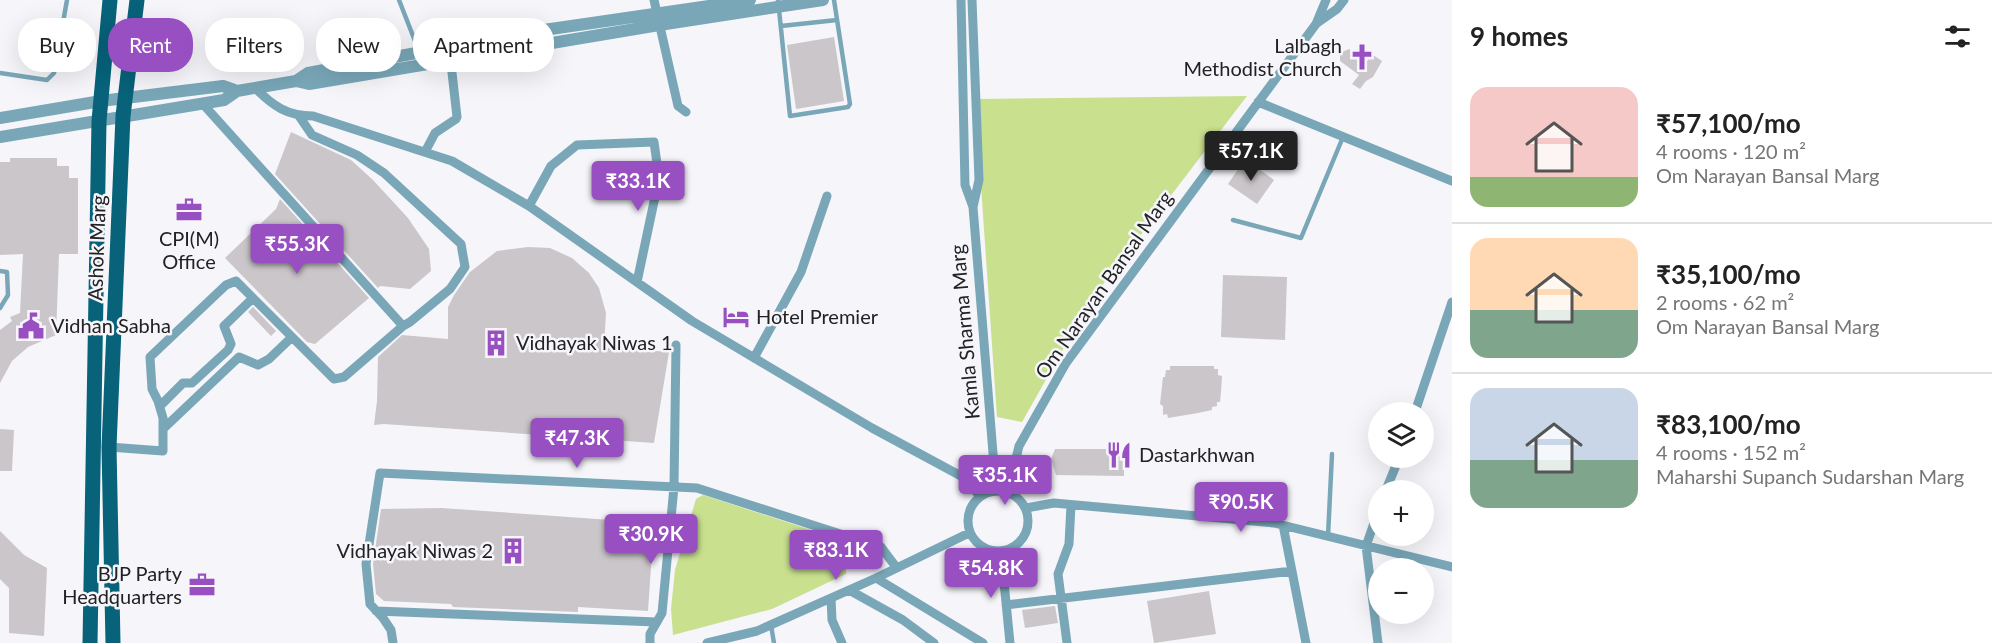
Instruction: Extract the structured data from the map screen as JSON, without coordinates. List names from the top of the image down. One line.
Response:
{"streets":{"main road":["Ashok Marg"],"street":["Om Narayan Bansal Marg","Kamla Sharma Marg"]},"crossings":[["Om Narayan Bansal Marg","Kamla Sharma Marg"]],"places":{"church":["Lalbagh Methodist Church"],"office":["CPI(M) Office","BJP Party Headquarters"],"hotel":["Hotel Premier"],"public building":["Vidhan Sabha"],"building":["Vidhayak Niwas 1","Vidhayak Niwas 2"],"restaurant":["Dastarkhwan"]},"page":{"heading":"9 homes","chip":["Buy","Rent","Filters","New","Apartment"],"list":[{"name":"₹57,100/mo","note":"4 rooms · 120 m² · Om Narayan Bansal Marg"},{"name":"₹35,100/mo","note":"2 rooms · 62 m² · Om Narayan Bansal Marg"},{"name":"₹83,100/mo","note":"4 rooms · 152 m² · Maharshi Supanch Sudarshan Marg"}],"price":["₹57.1K","₹33.1K","₹55.3K","₹47.3K","₹35.1K","₹90.5K","₹30.9K","₹83.1K","₹54.8K"],"map_buttons":["+","−"]}}
